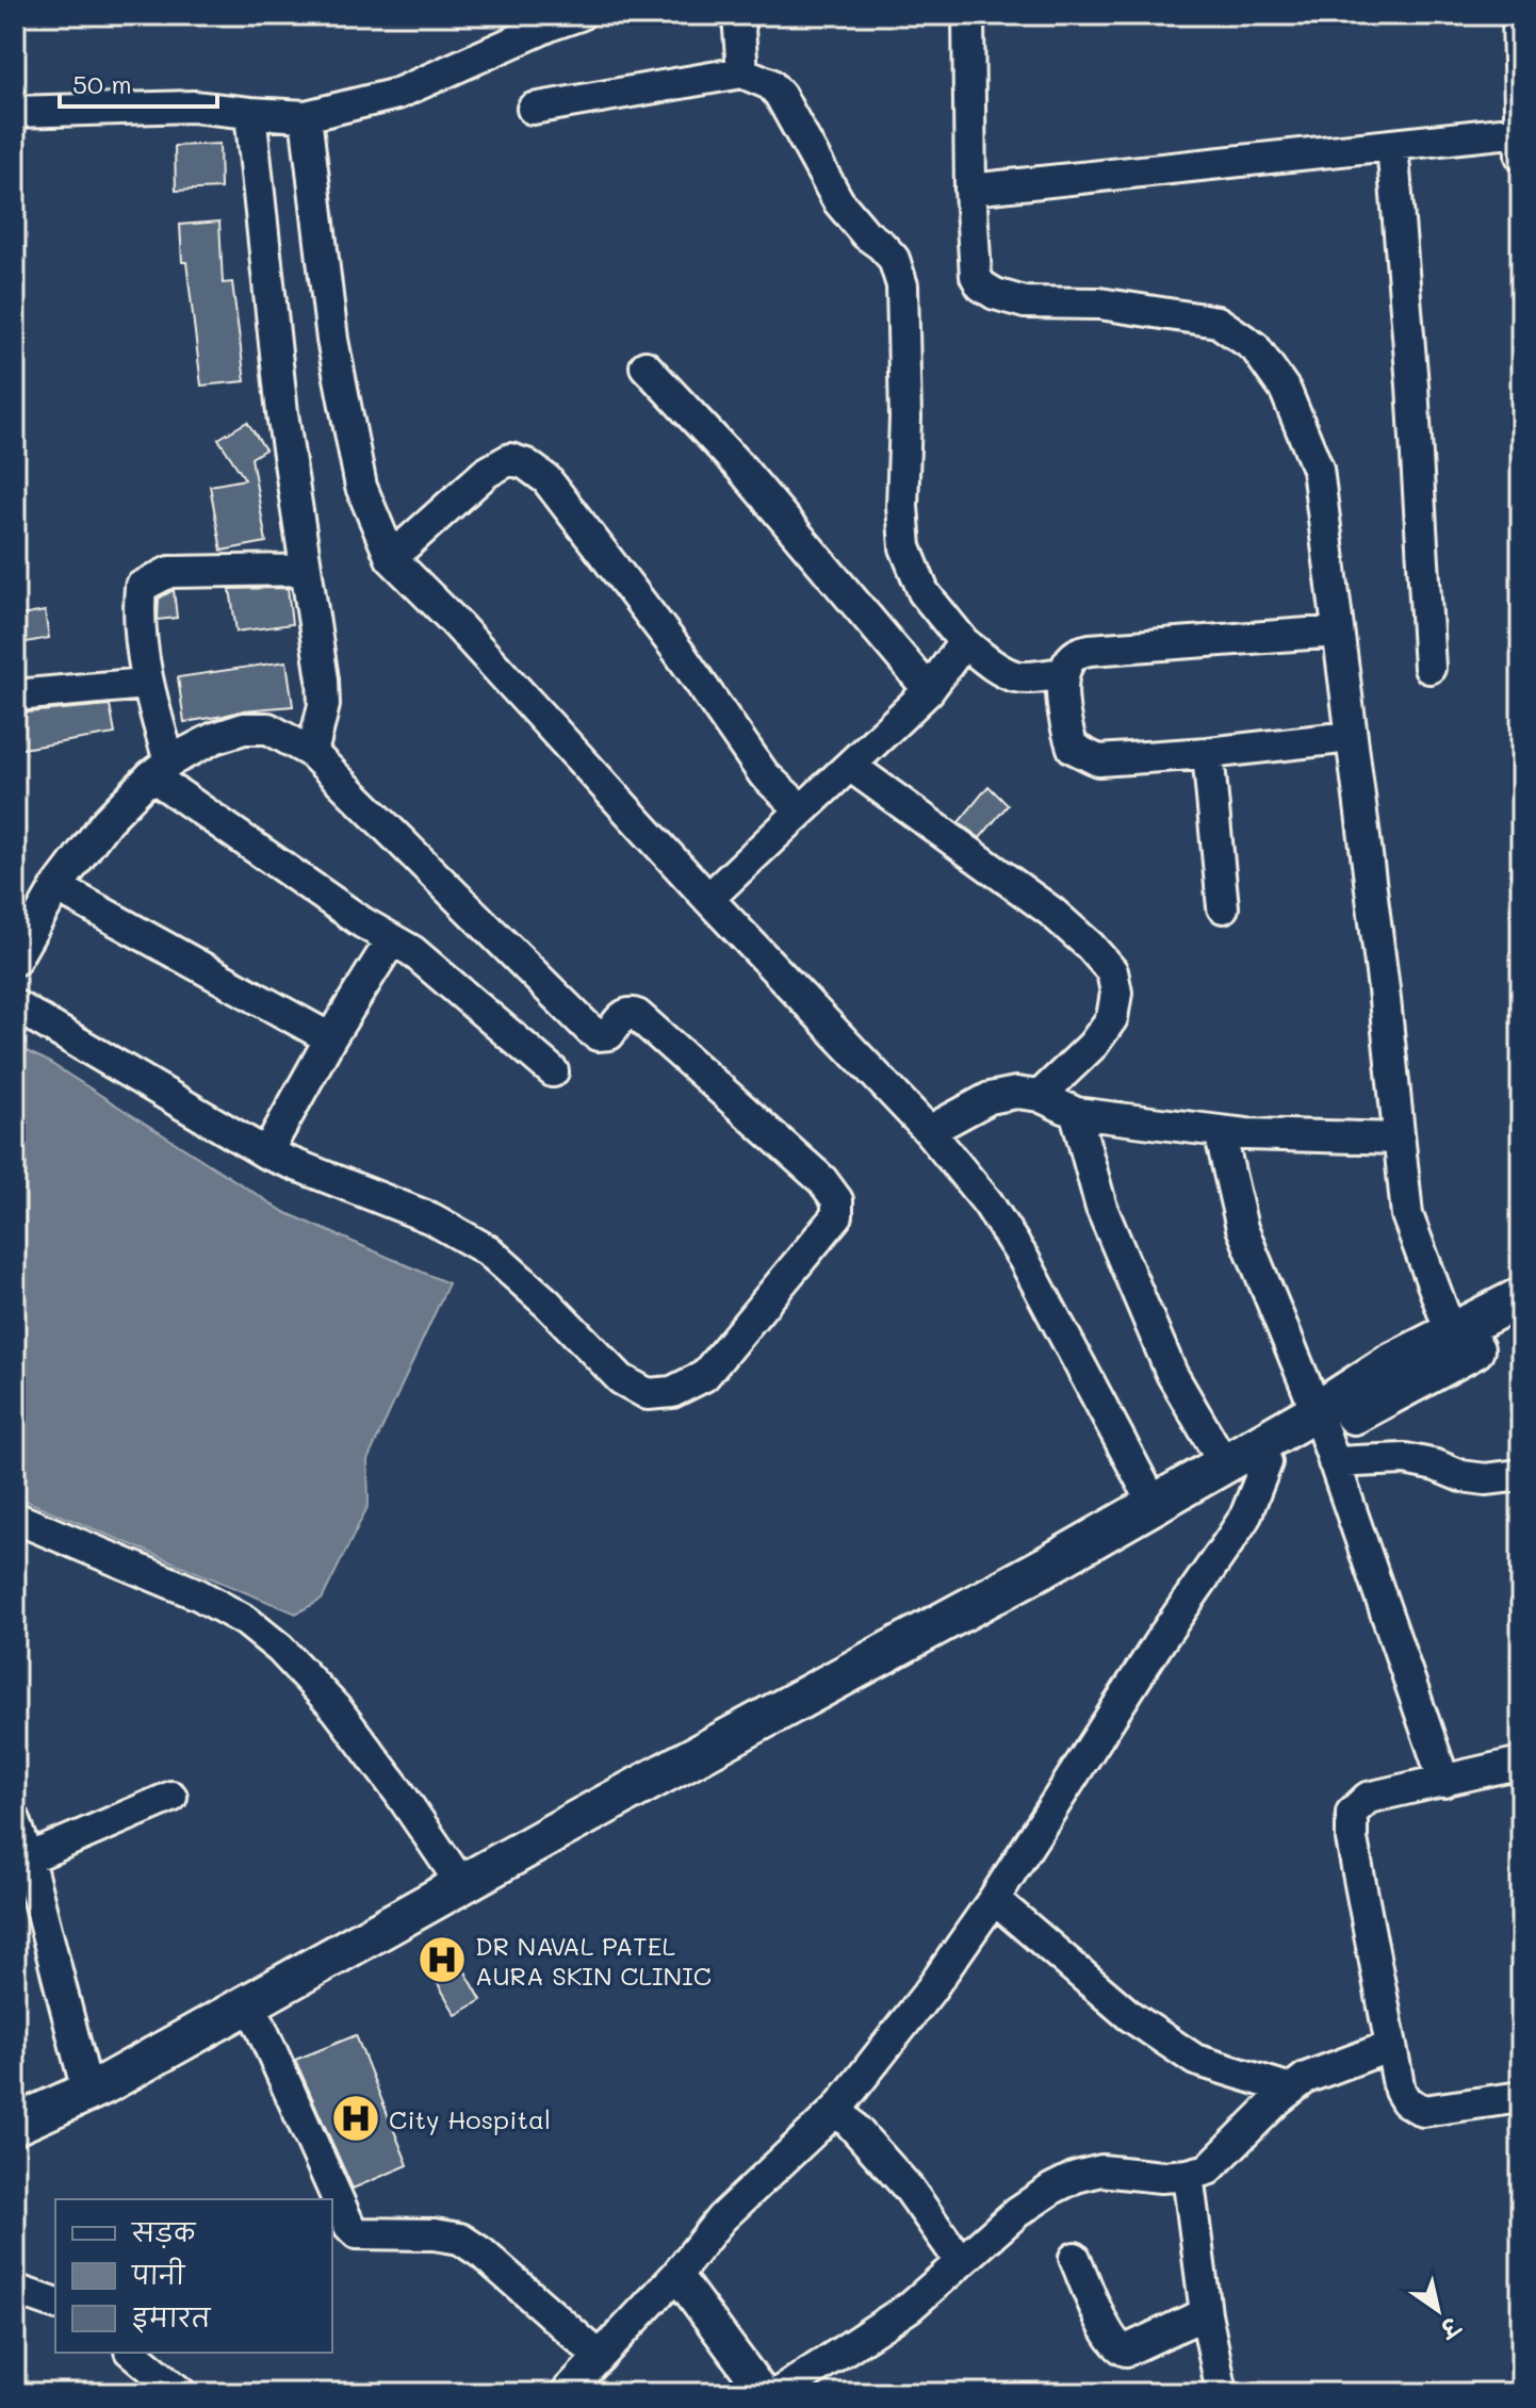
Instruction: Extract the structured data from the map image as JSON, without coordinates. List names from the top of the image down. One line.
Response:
{"places":{"hospital":["DR NAVAL PATEL AURA SKIN CLINIC","City Hospital"]},"legend":["सड़क","पानी","इमारत"],"scale_bar":"50 m","north":"bottom right"}
